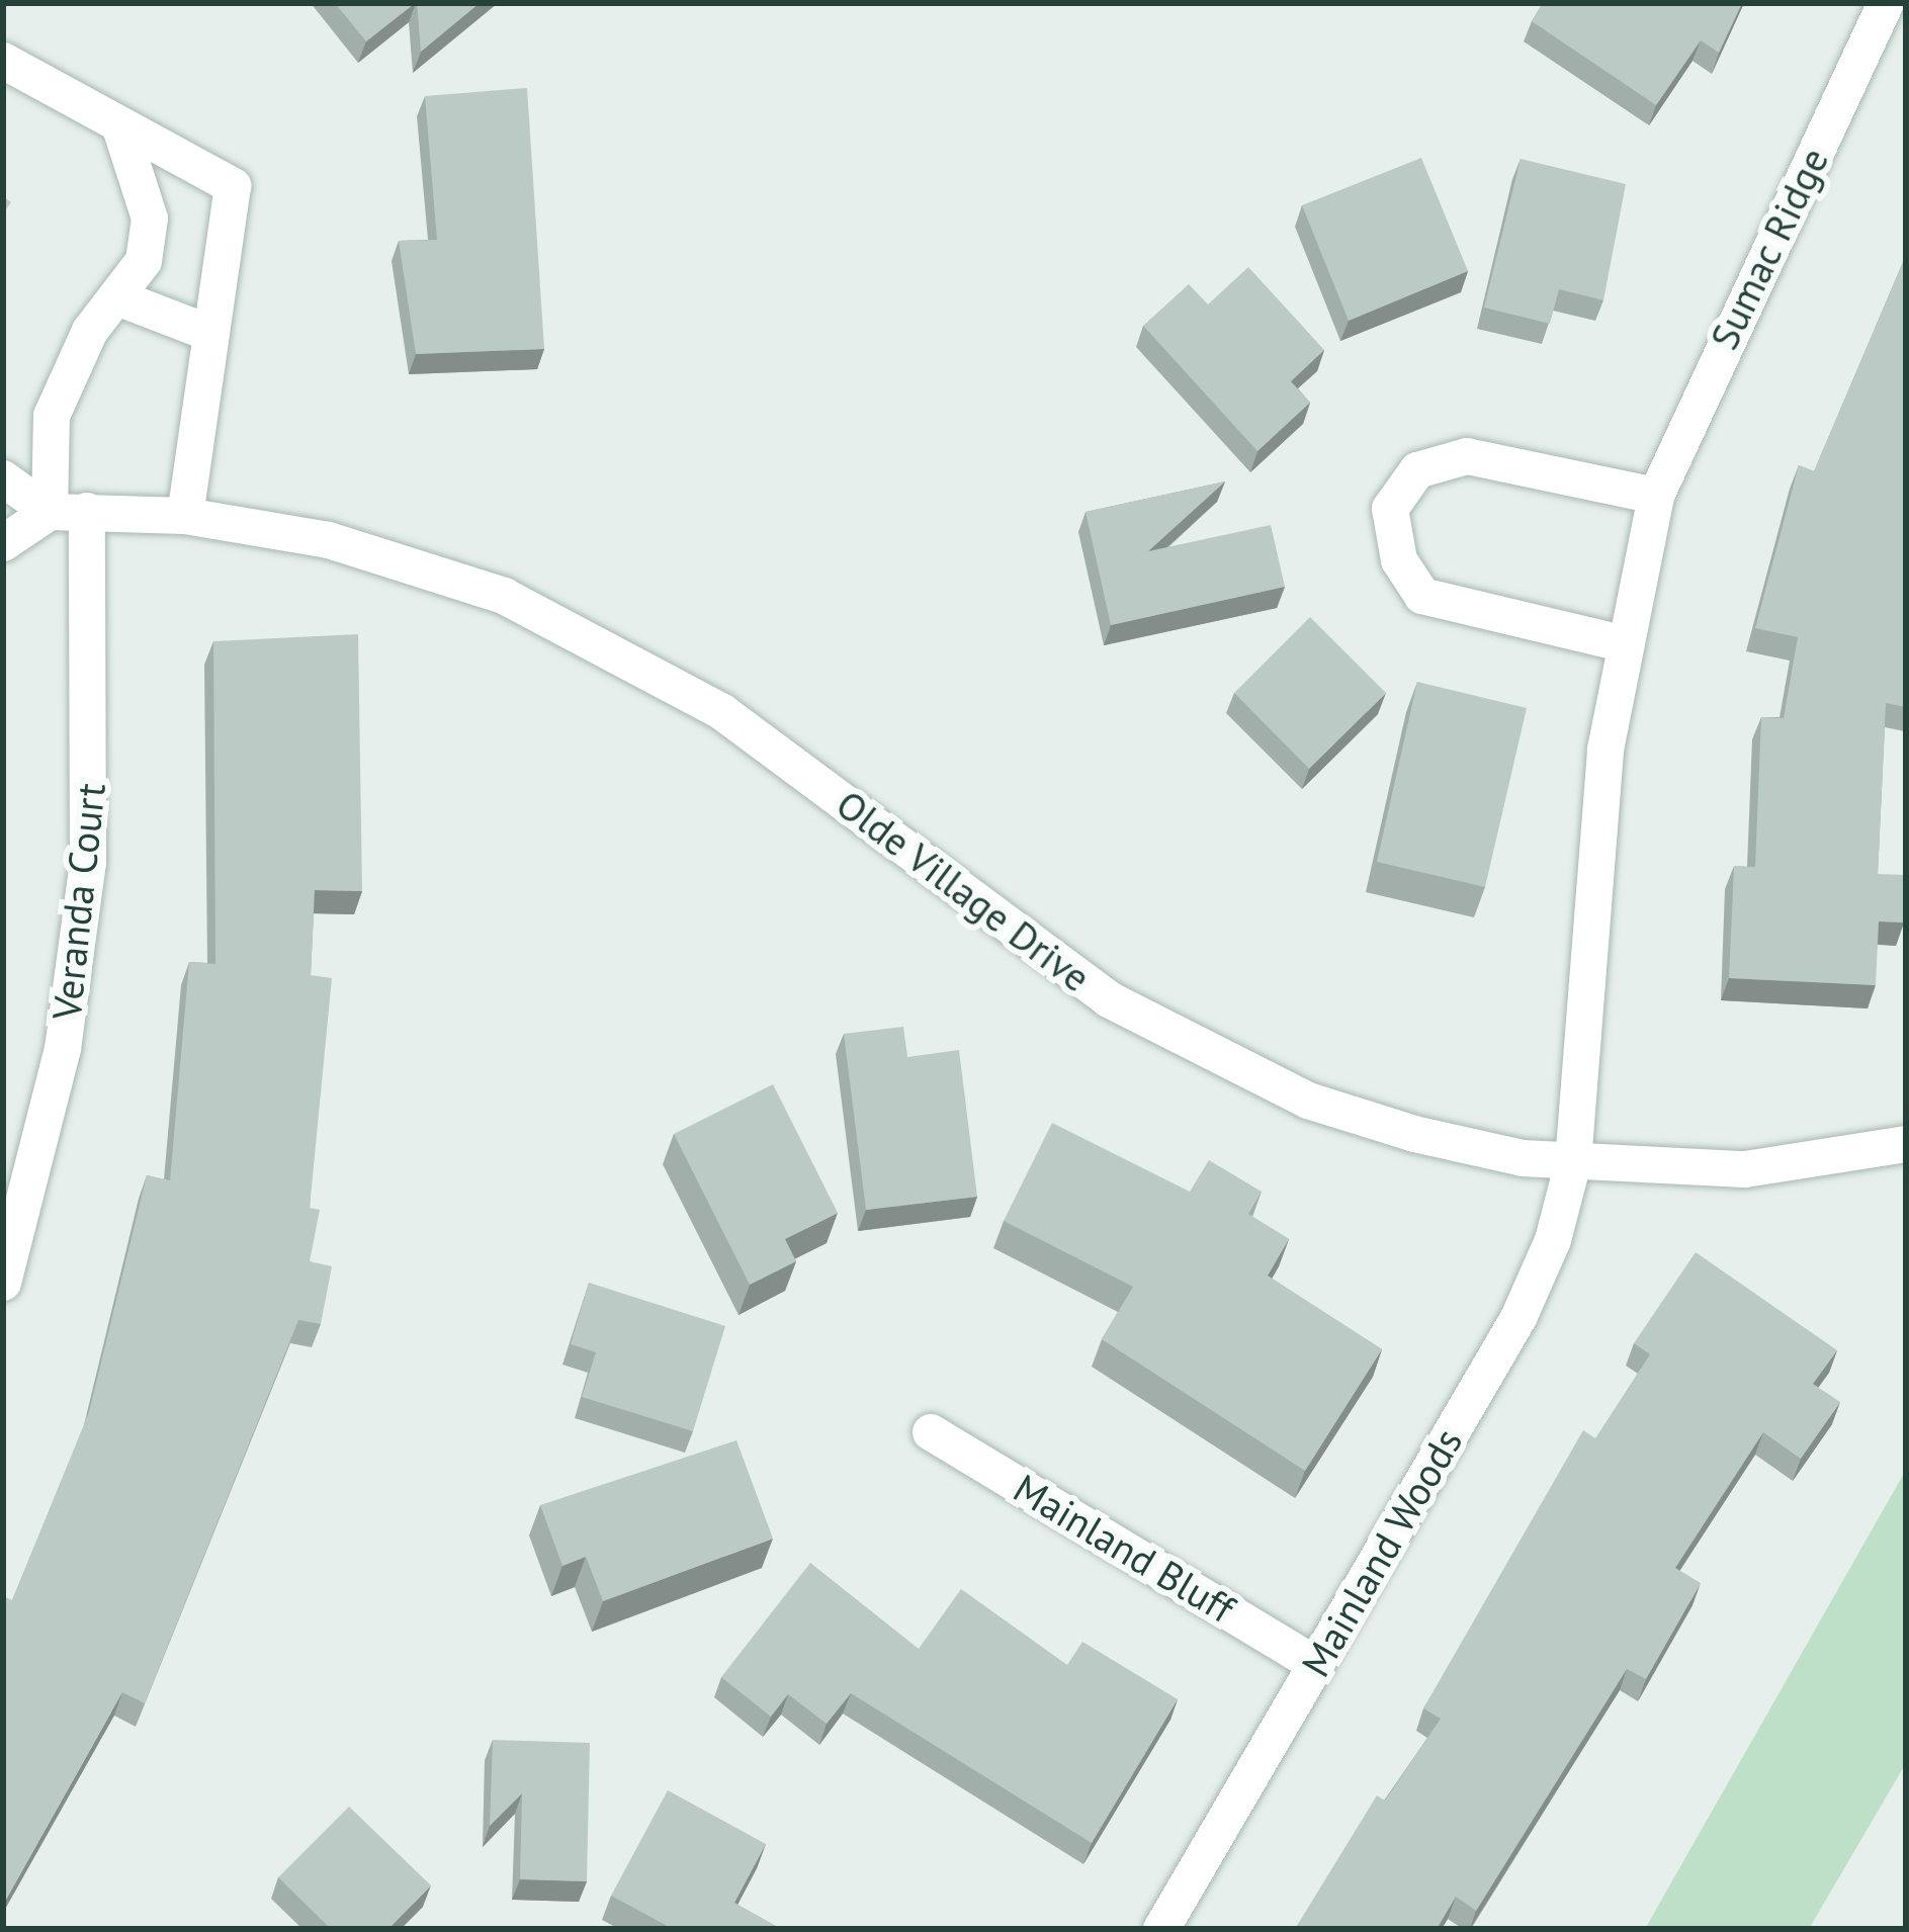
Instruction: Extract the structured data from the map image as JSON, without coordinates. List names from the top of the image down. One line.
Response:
{"streets":{"street":["Sumac Ridge","Olde Village Drive","Veranda Court","Mainland Bluff","Mainland Woods"]},"crossings":[["Sumac Ridge","Olde Village Drive"],["Sumac Ridge","Mainland Woods"],["Olde Village Drive","Veranda Court"],["Olde Village Drive","Mainland Woods"],["Mainland Bluff","Mainland Woods"]]}
